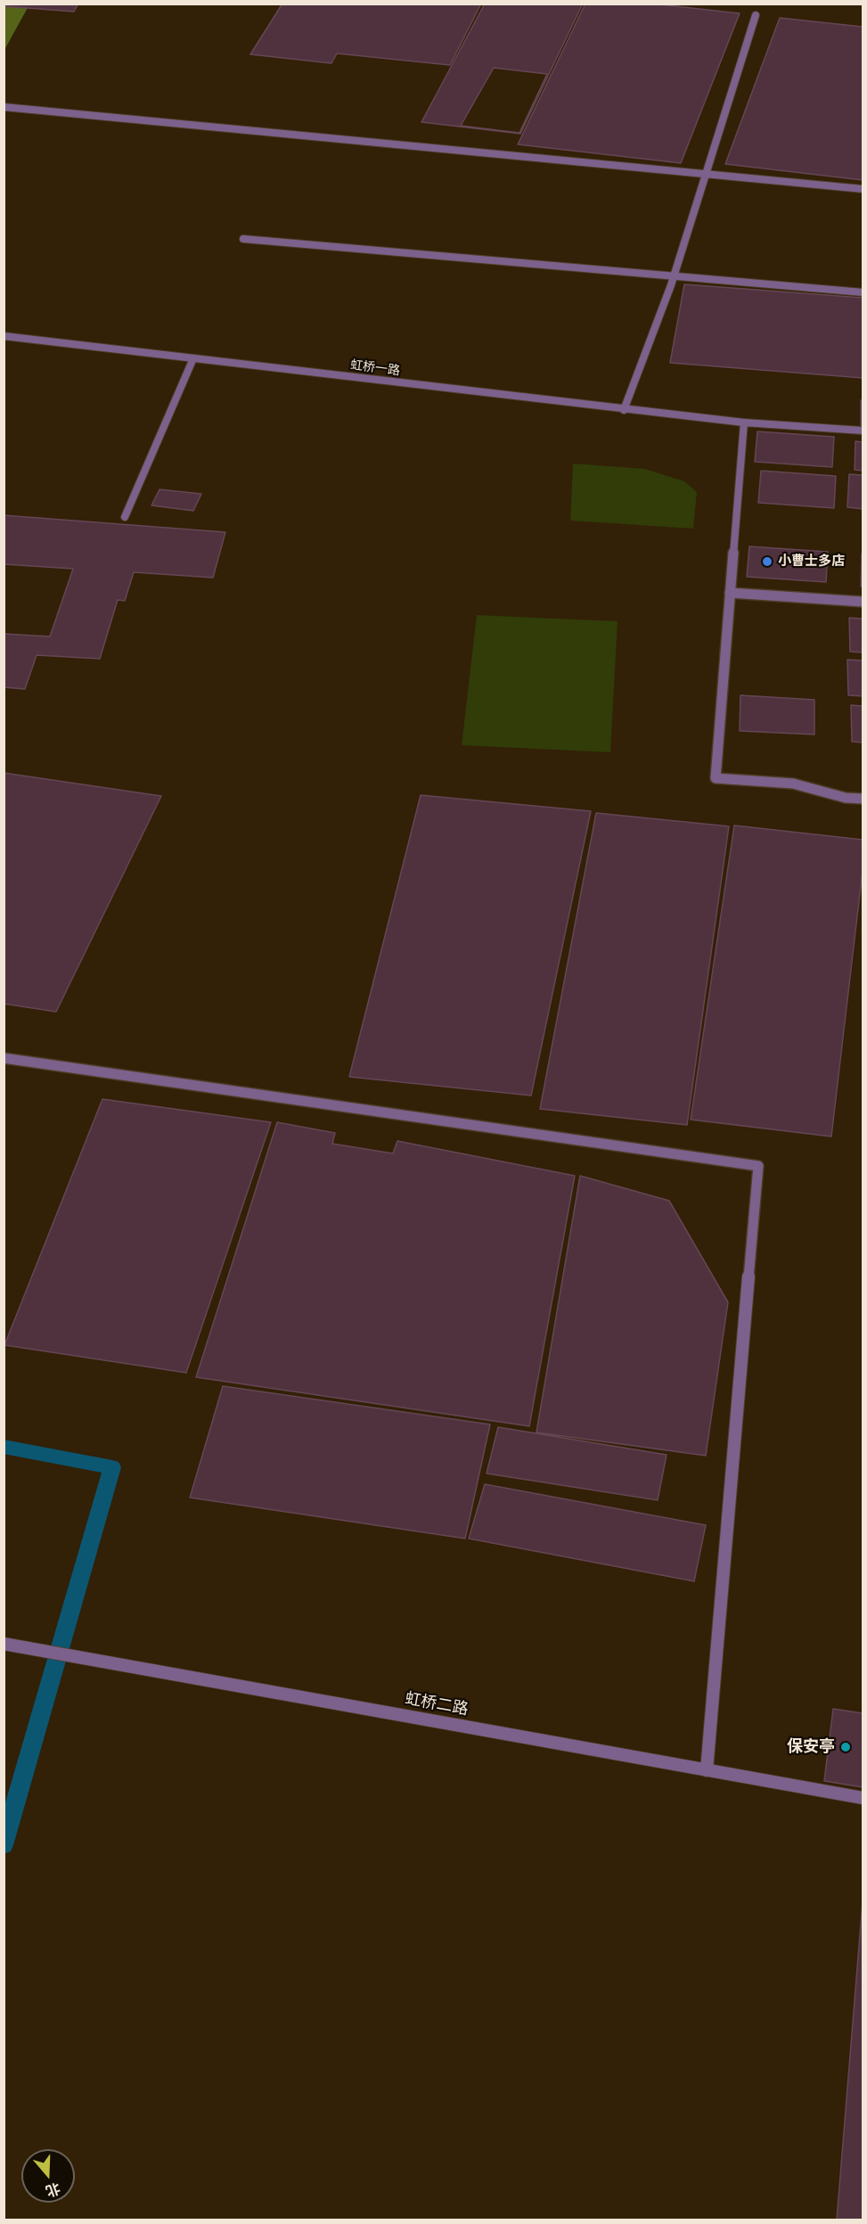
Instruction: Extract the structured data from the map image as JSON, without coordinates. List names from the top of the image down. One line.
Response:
{"streets":{"street":["虹桥一路","虹桥二路"]},"places":["小曹士多店","保安亭"],"north":"bottom"}
